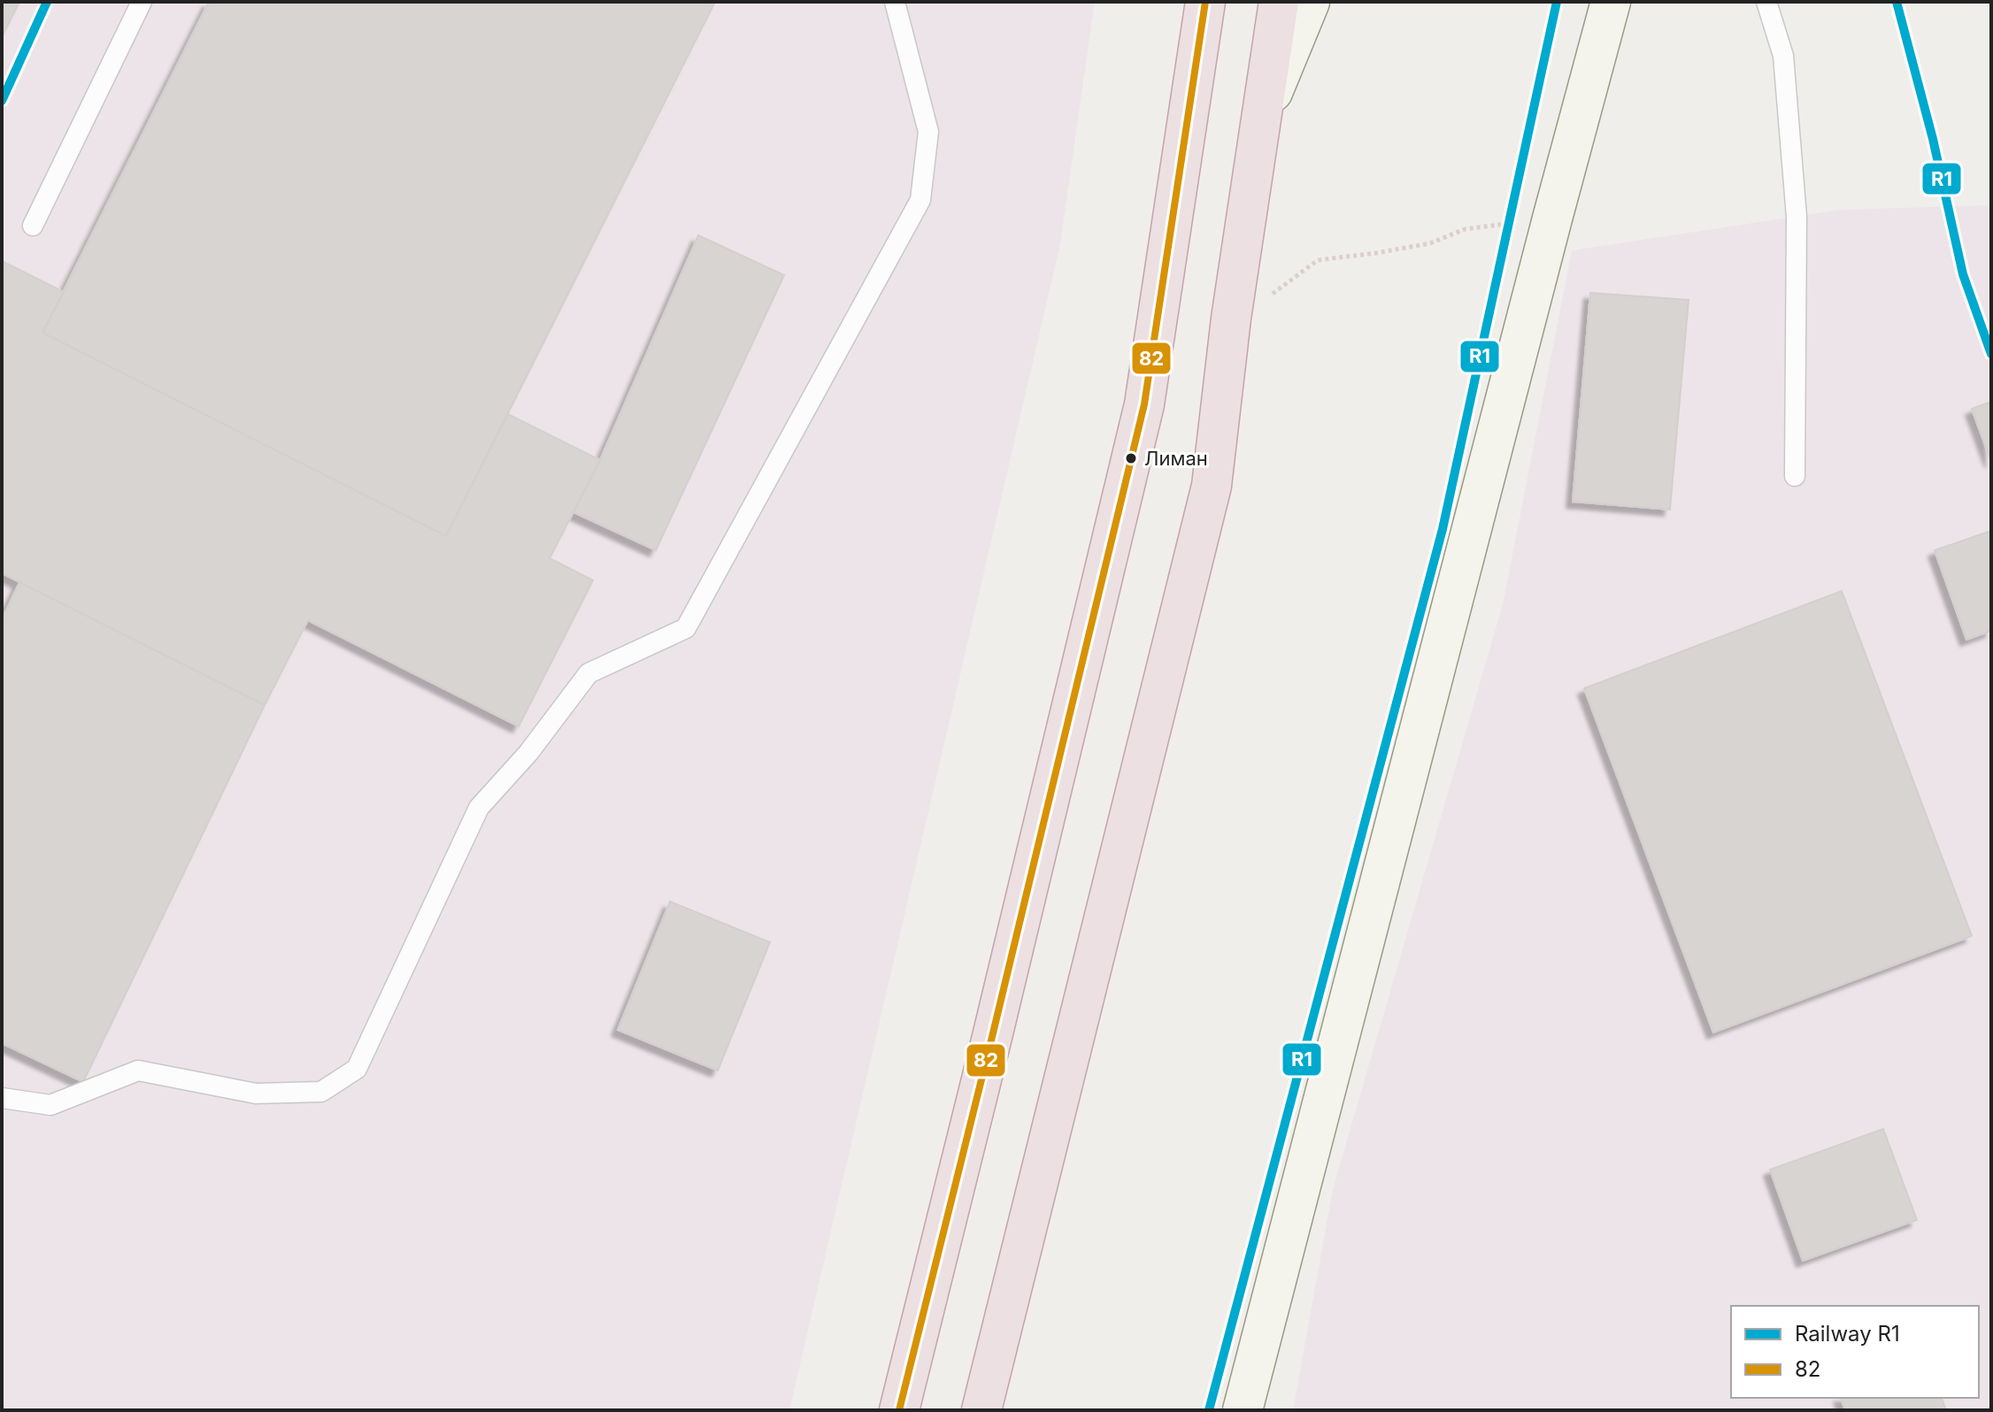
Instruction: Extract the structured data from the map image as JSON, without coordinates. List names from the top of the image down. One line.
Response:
{"places":["Лиман"],"lines":["rail line R1","transit line 82"],"legend":["Railway R1","82"]}
